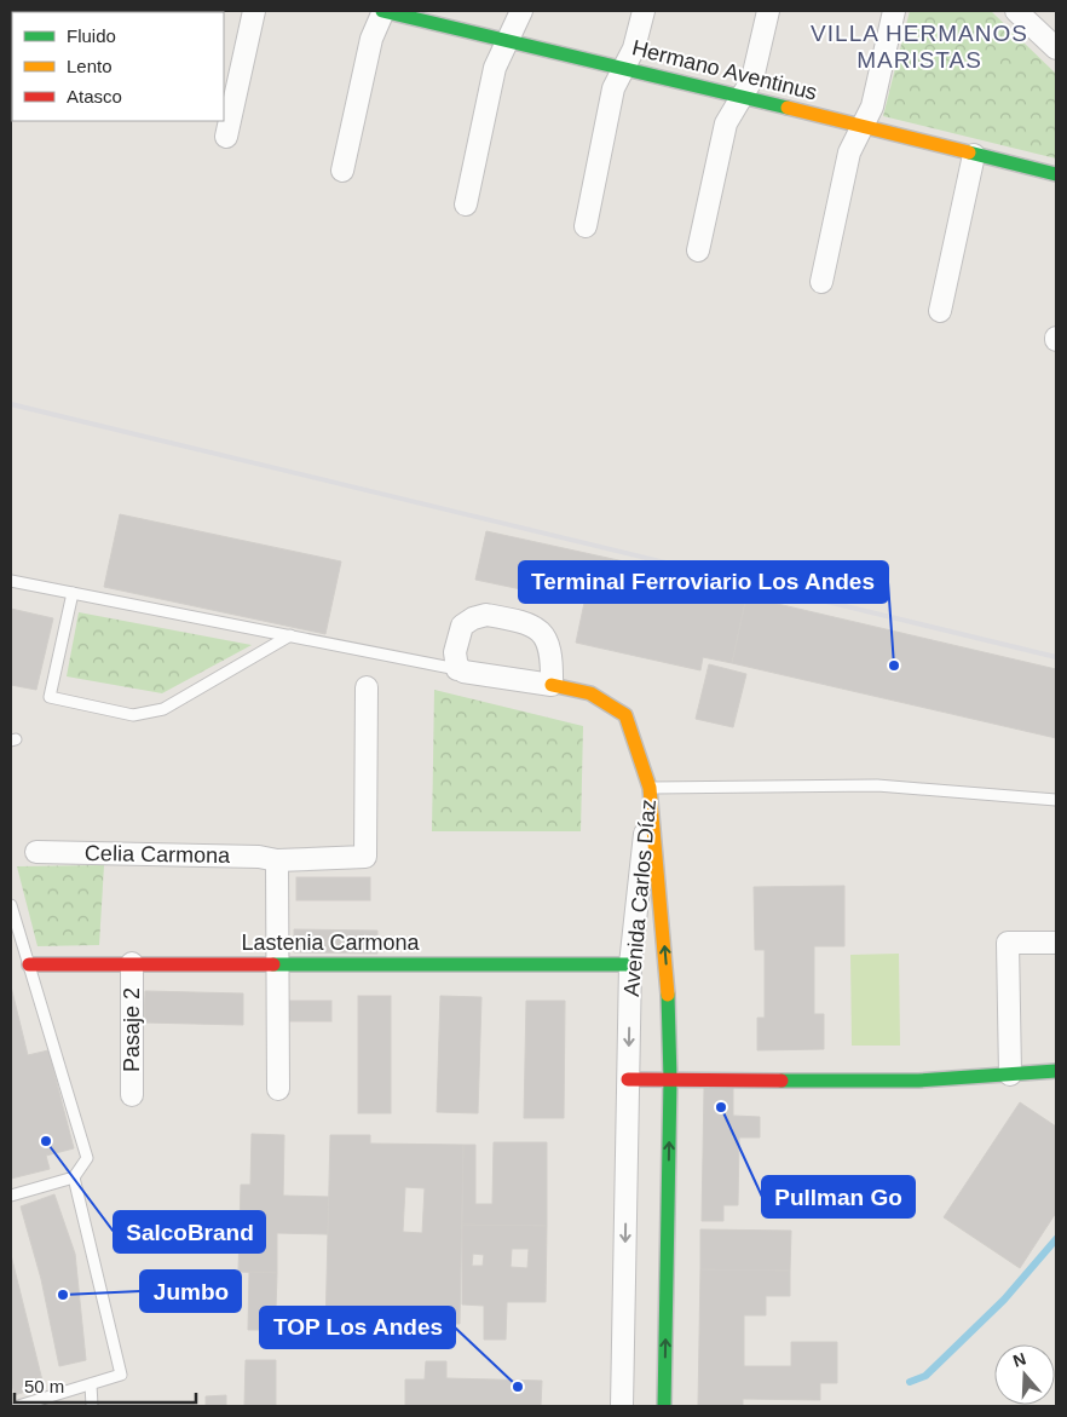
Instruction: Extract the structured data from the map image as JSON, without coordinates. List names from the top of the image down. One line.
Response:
{"streets":{"street":["Hermano Aventinus","Celia Carmona","Avenida Carlos Díaz","Lastenia Carmona","Pasaje 2"]},"crossings":[["Avenida Carlos Díaz","Lastenia Carmona"],["Lastenia Carmona","Pasaje 2"]],"districts":["VILLA HERMANOS MARISTAS"],"places":["Terminal Ferroviario Los Andes","Pullman Go","SalcoBrand","Jumbo","TOP Los Andes"],"legend":["Fluido","Lento","Atasco"],"scale_bar":"50 m","north":"top"}
